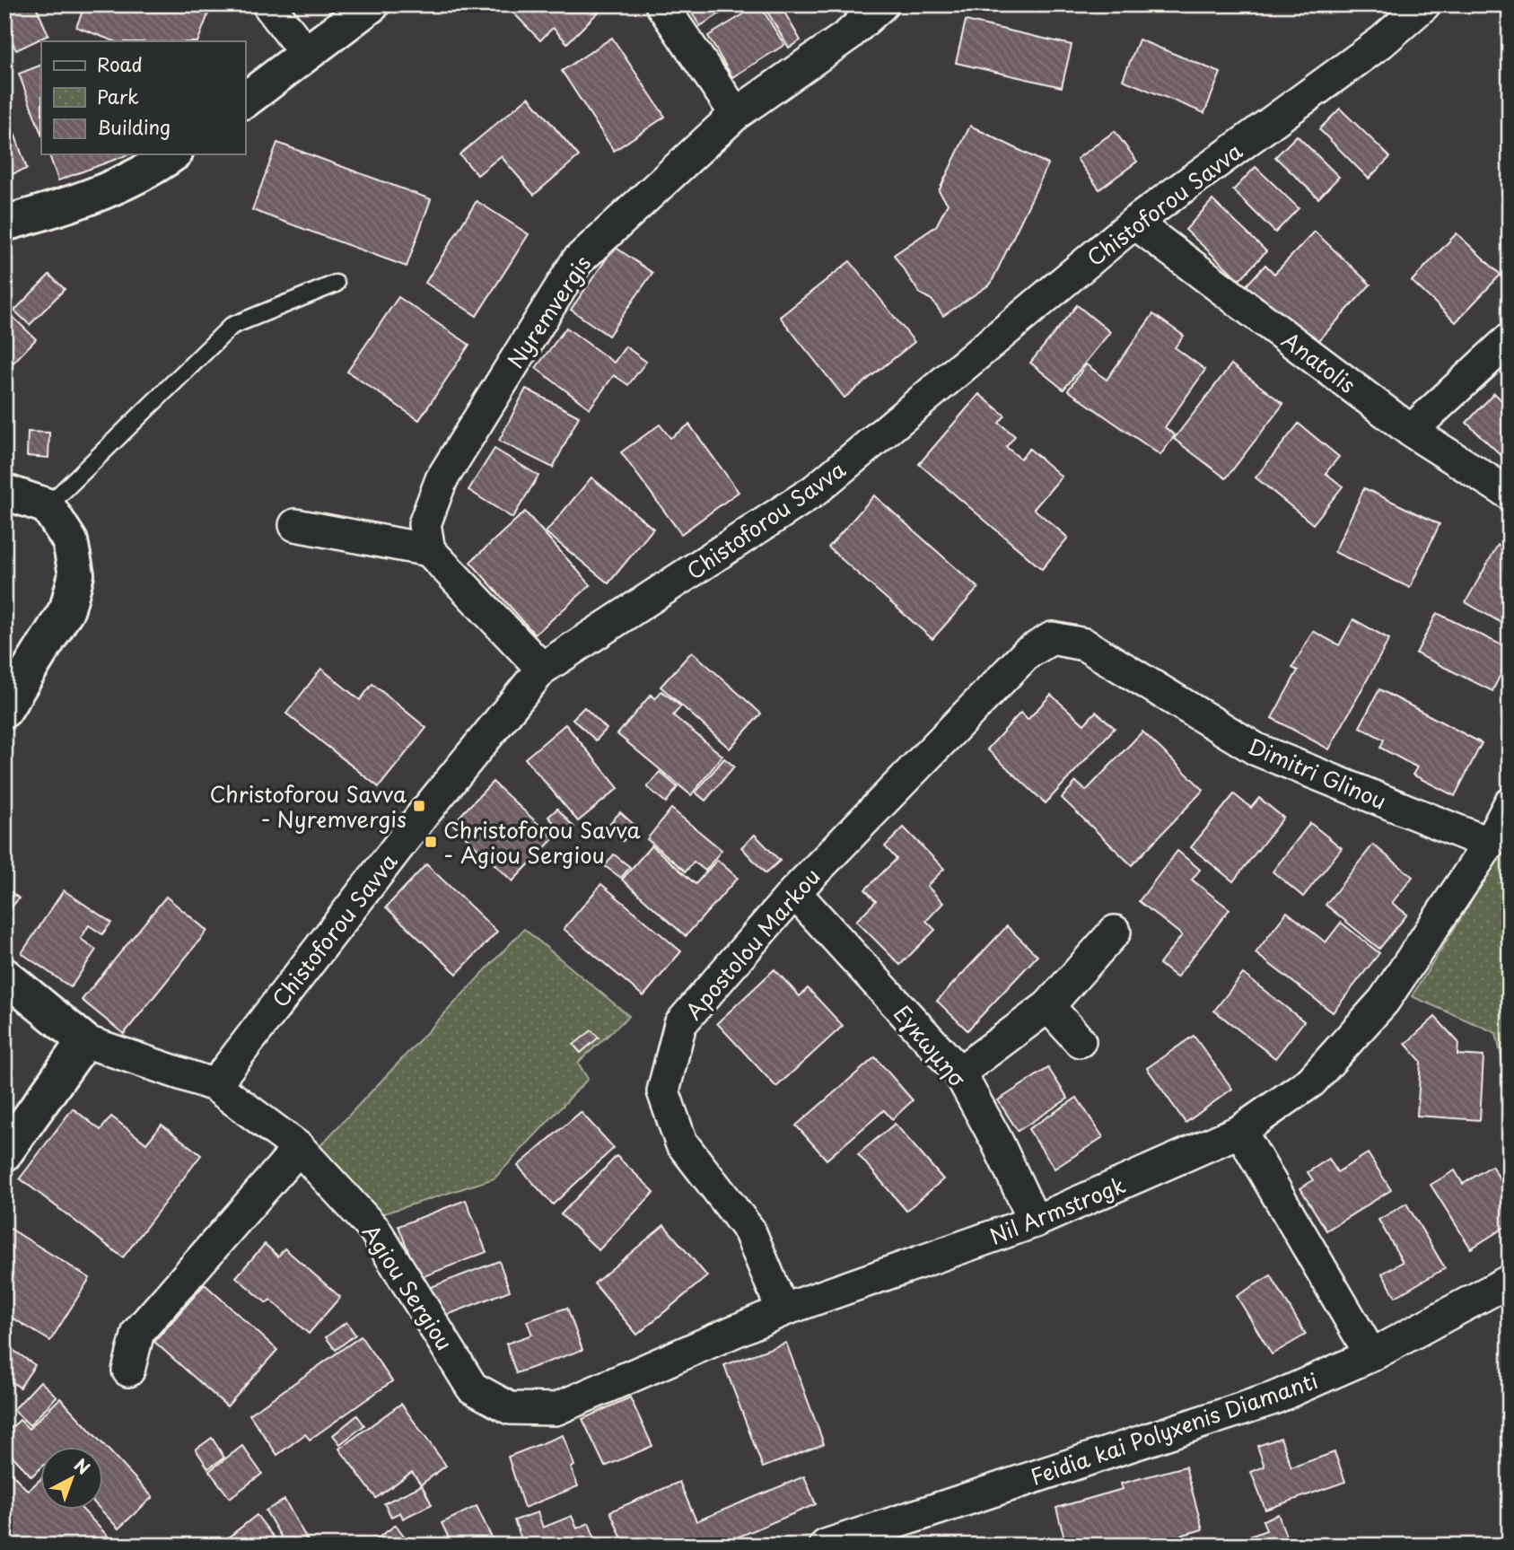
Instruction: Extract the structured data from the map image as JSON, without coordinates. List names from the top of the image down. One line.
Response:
{"streets":{"street":["Chistoforou Savva","Nyremvergis","Anatolis","Dimitri Glinou","Apostolou Markou","Εγκωμησ","Nil Armstrogk","Agiou Sergiou","Feidia kai Polyxenis Diamanti"]},"crossings":[["Chistoforou Savva","Anatolis"],["Chistoforou Savva","Agiou Sergiou"],["Dimitri Glinou","Apostolou Markou"],["Dimitri Glinou","Nil Armstrogk"],["Apostolou Markou","Εγκωμησ"],["Apostolou Markou","Nil Armstrogk"],["Εγκωμησ","Nil Armstrogk"],["Nil Armstrogk","Agiou Sergiou"]],"places":{"transit":["Christoforou Savva - Nyremvergis","Christoforou Savva - Agiou Sergiou"]},"legend":["Road","Park","Building"],"north":"top right"}
